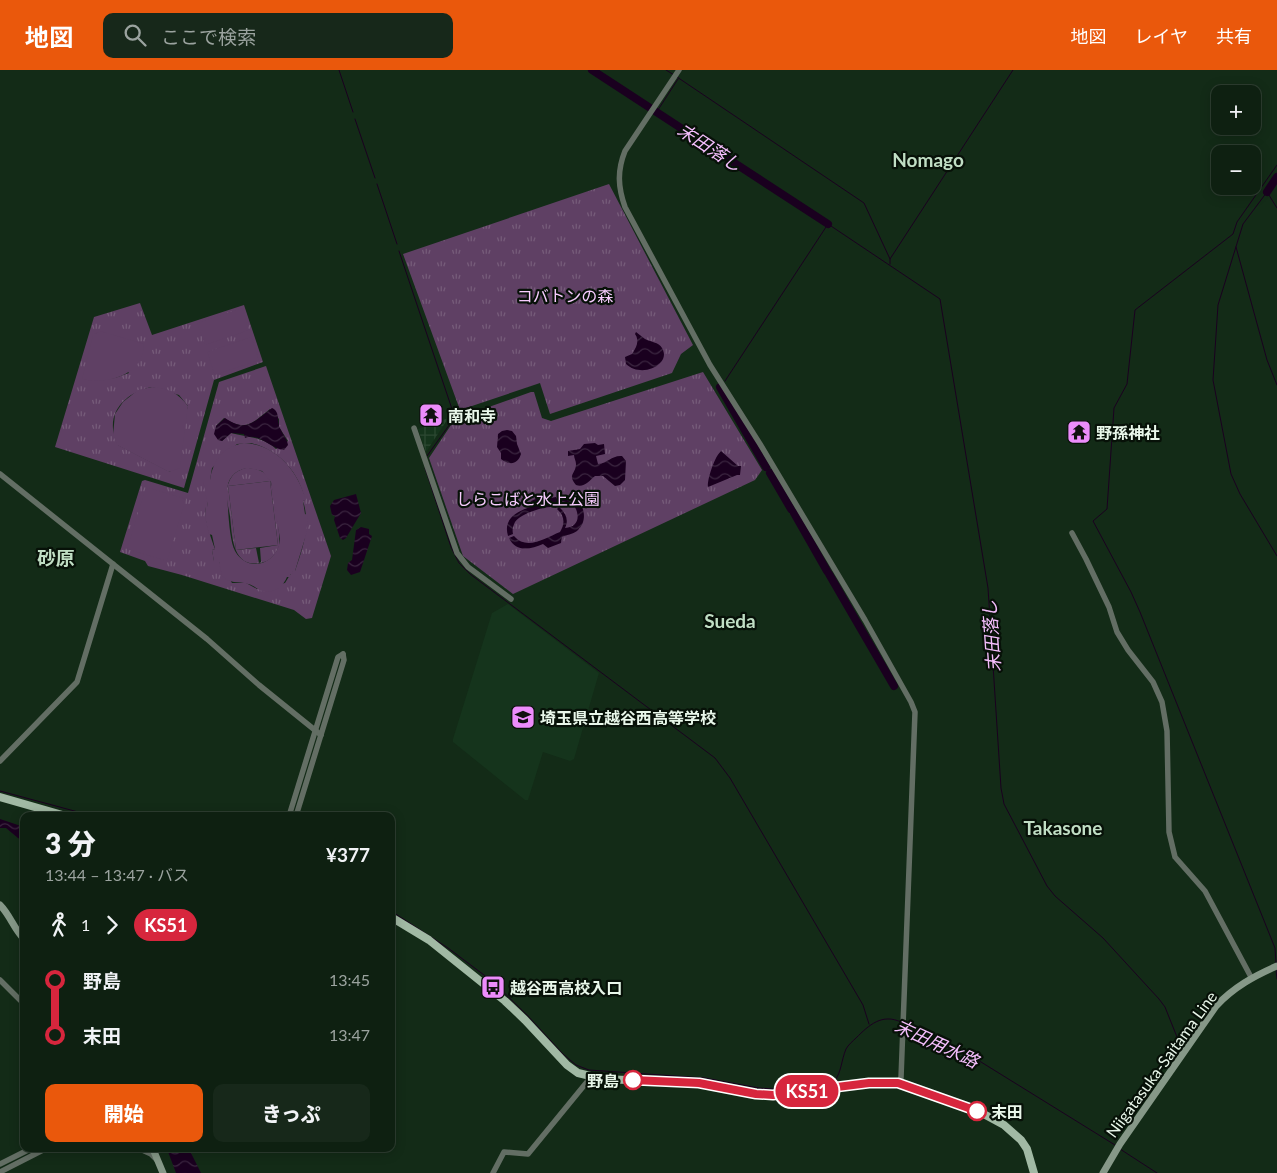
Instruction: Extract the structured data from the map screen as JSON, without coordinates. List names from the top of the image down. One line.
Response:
{"streets":{"main road":["Niigatasuka-Saitama Line"]},"districts":["Nomago","砂原","Sueda","Takasone"],"water":["末田落し","末田用水路"],"parks":["コバトンの森","しらこばと水上公園"],"places":{"temple":["南和寺","野孫神社"],"school or university":["埼玉県立越谷西高等学校"],"bus stop":["越谷西高校入口"],"other":["野島","末田"]},"lines":["bus line KS51"],"page":{"header":"地図","search":"ここで検索","nav":["地図","レイヤ","共有"],"on_map":"KS51","map_buttons":["+","−"],"heading":["3 分","13:44 – 13:47 · バス","¥377"],"legs":["1","KS51"],"list":[{"name":"野島","value":"13:45"},{"name":"末田","value":"13:47"}],"buttons":["開始","きっぷ"]}}
